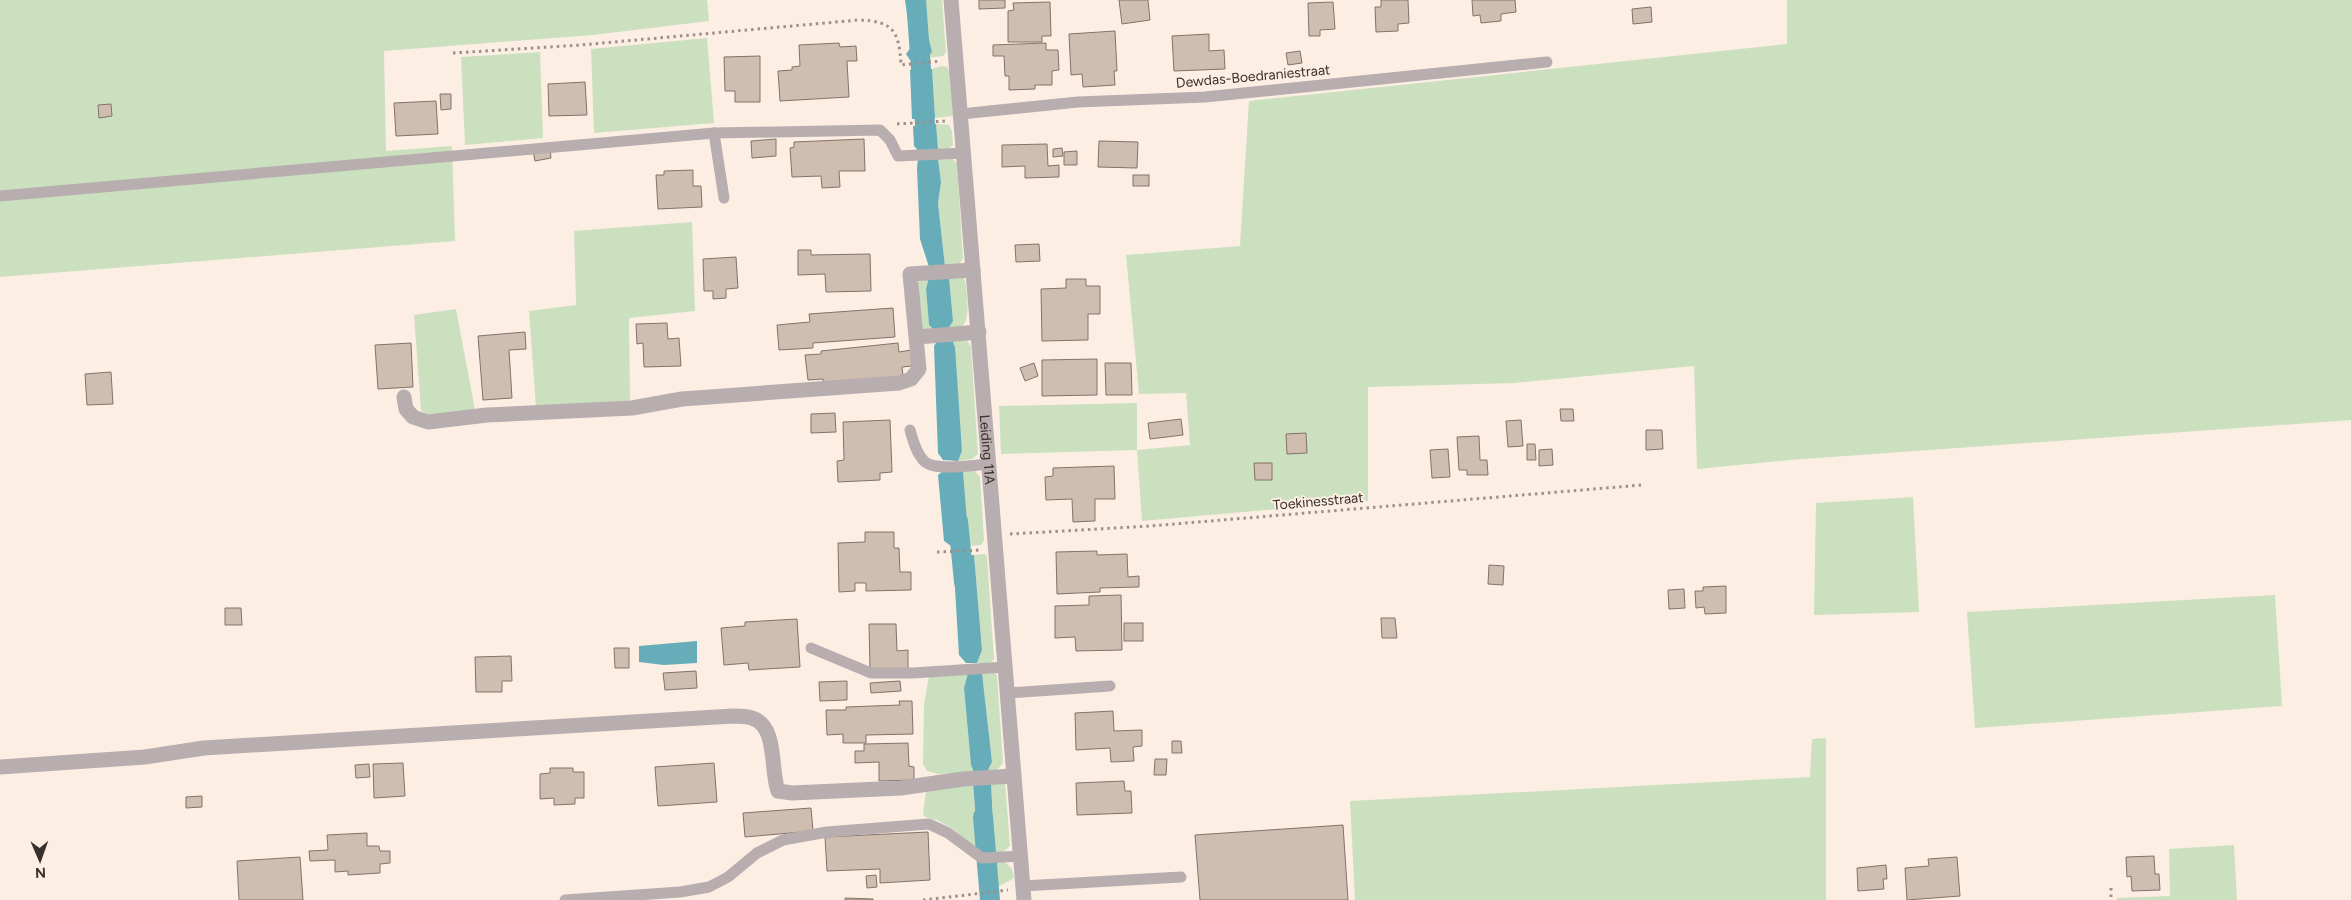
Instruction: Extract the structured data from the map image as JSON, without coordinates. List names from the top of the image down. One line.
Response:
{"streets":{"street":["Leiding 11A"],"lane":["Dewdas-Boedraniestraat"],"path":["Toekinesstraat"]},"crossings":[["Dewdas-Boedraniestraat","Leiding 11A"],["Leiding 11A","Toekinesstraat"]],"north":"bottom"}
